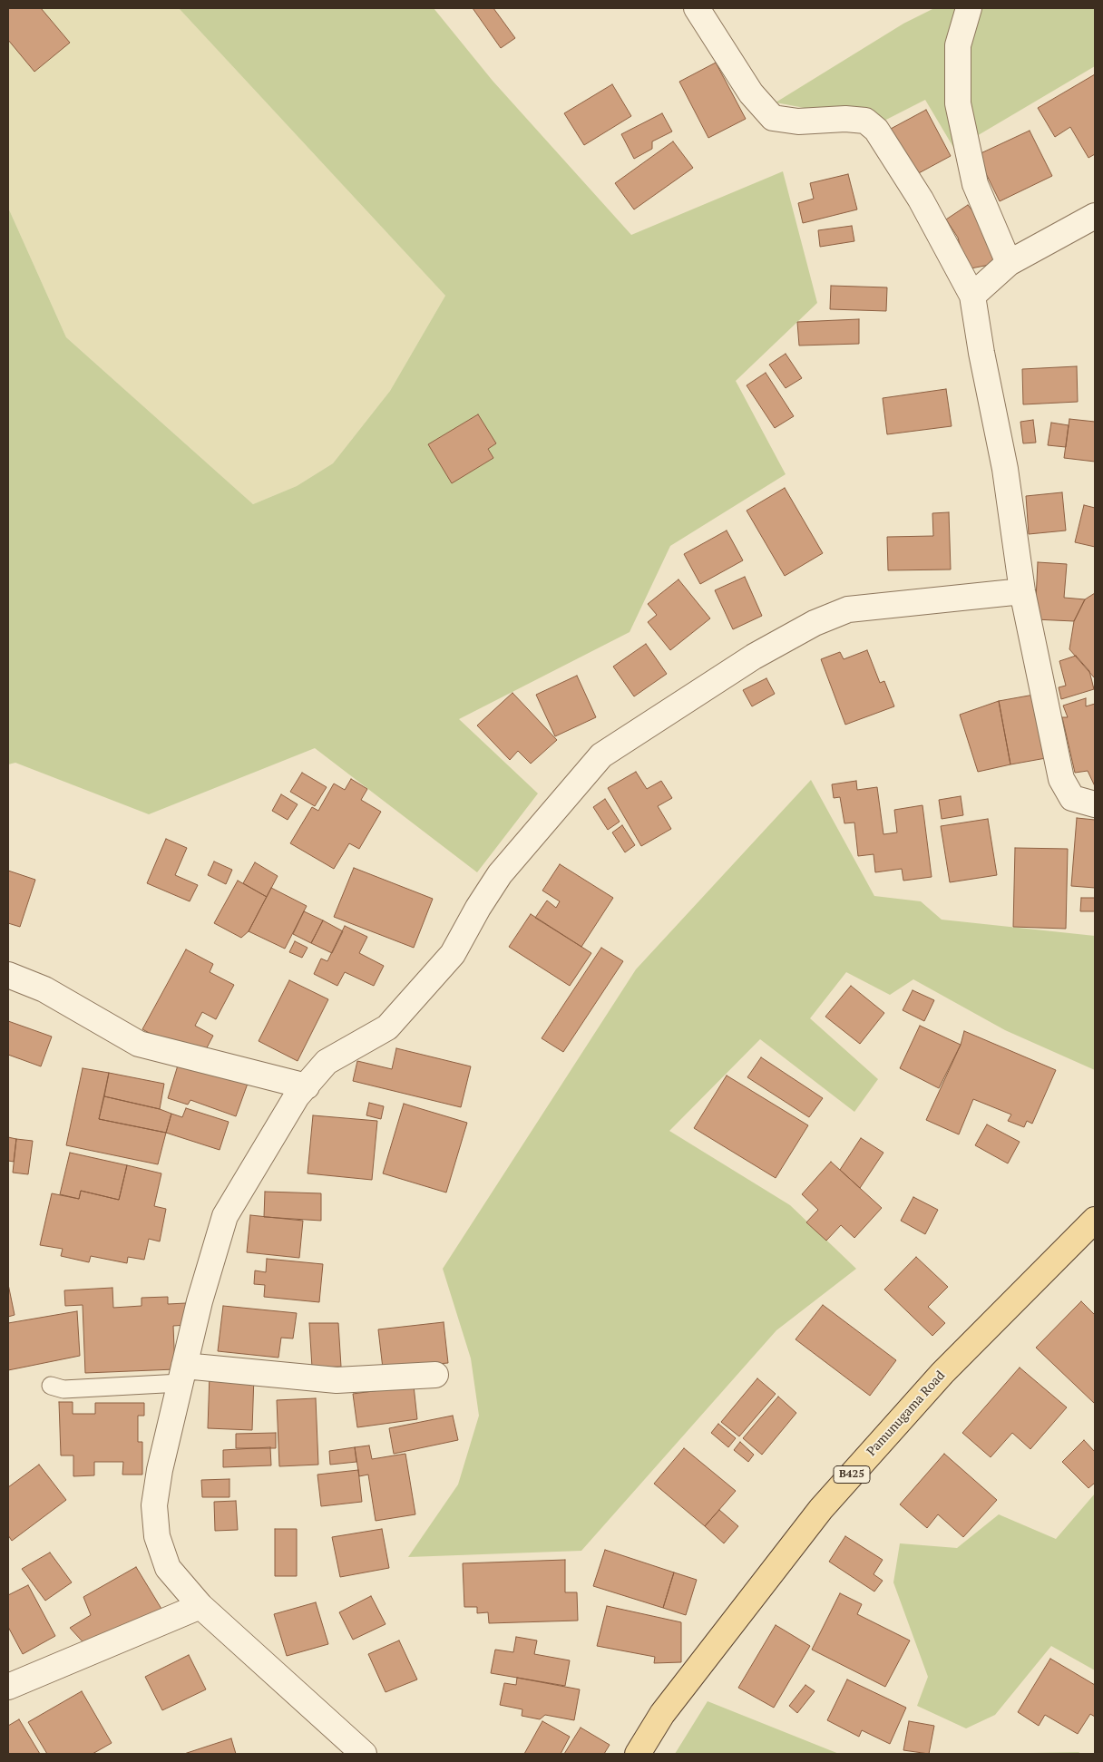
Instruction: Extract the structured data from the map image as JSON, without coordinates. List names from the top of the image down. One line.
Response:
{"streets":{"main road":["Pamunugama Road","B425"]}}
